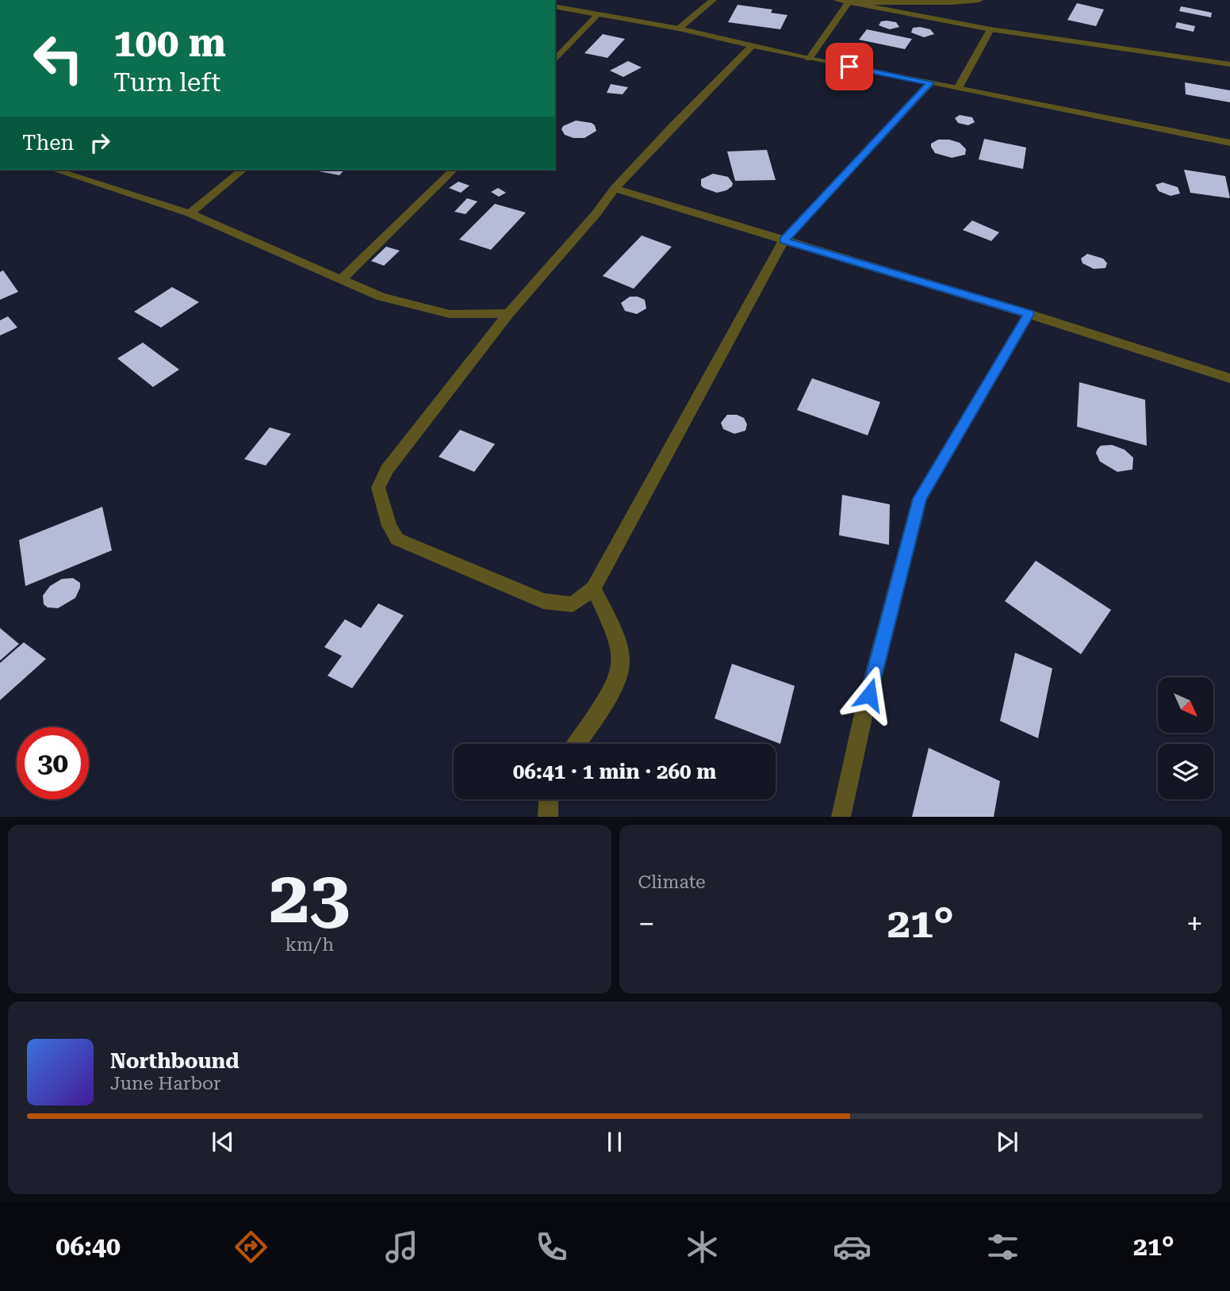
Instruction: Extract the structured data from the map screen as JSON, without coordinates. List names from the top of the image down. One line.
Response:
{"north":"bottom right","page":{"turn":["100 m","Turn left"],"then":"Then","limit":"30","trip":"06:41 · 1 min · 260 m","tile":[["23","km/h"],"Climate"],"heat":["−","21°","+"],"song":["Northbound","June Harbor"],"tabs":["06:40","21°"]}}
